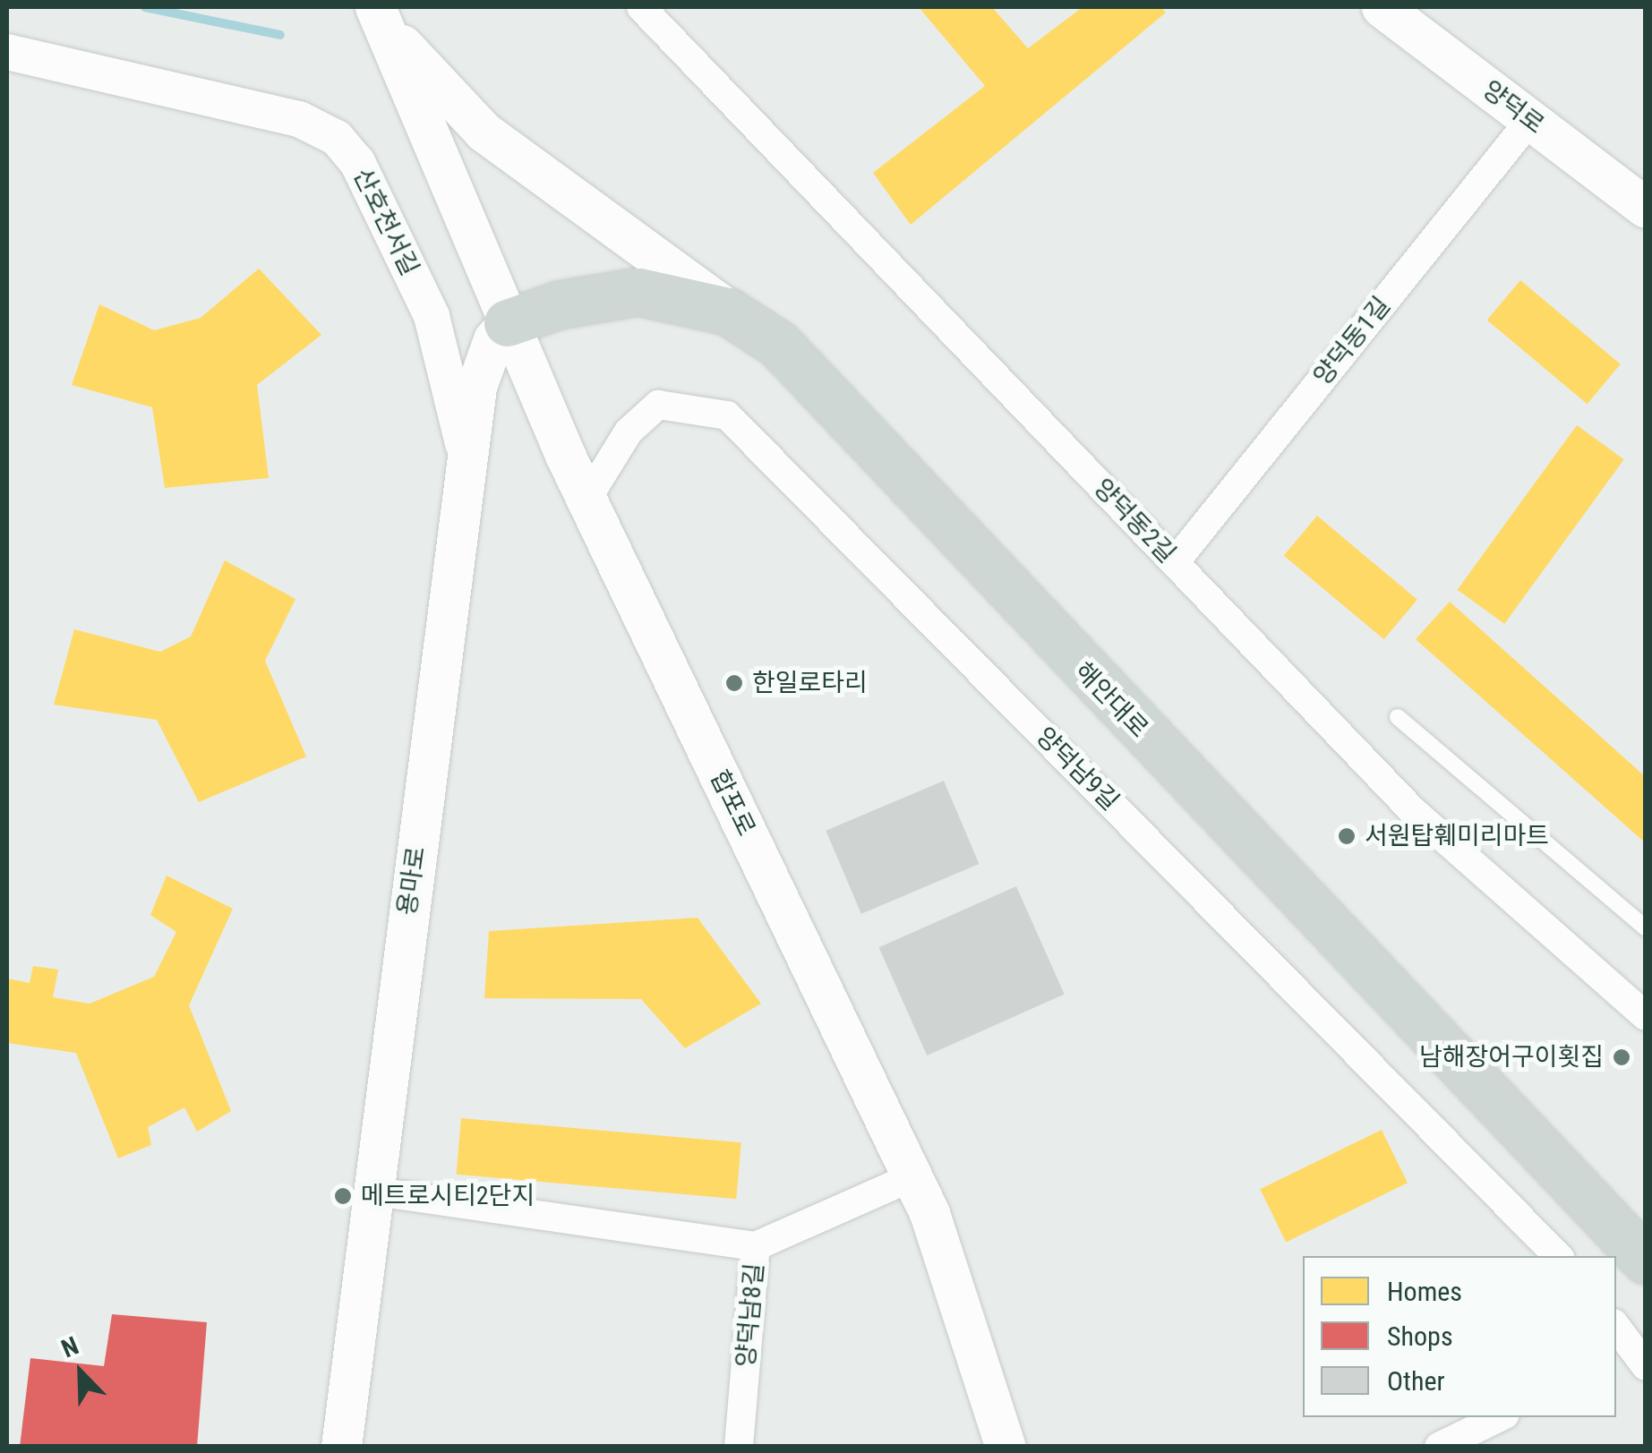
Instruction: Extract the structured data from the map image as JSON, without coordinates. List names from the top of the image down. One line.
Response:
{"streets":{"main road":["양덕로","해안대로","합포로","용마로"],"street":["산호천서길","양덕동1길","양덕동2길","양덕남9길","양덕남8길"]},"crossings":[["양덕로","양덕동1길"],["산호천서길","용마로"],["양덕동1길","양덕동2길"],["해안대로","합포로"],["해안대로","용마로"],["양덕남9길","합포로"],["합포로","용마로"],["합포로","양덕남8길"]],"places":["한일로타리","서원탑훼미리마트","남해장어구이횟집","메트로시티2단지"],"legend":["Homes","Shops","Other"],"north":"top left"}
